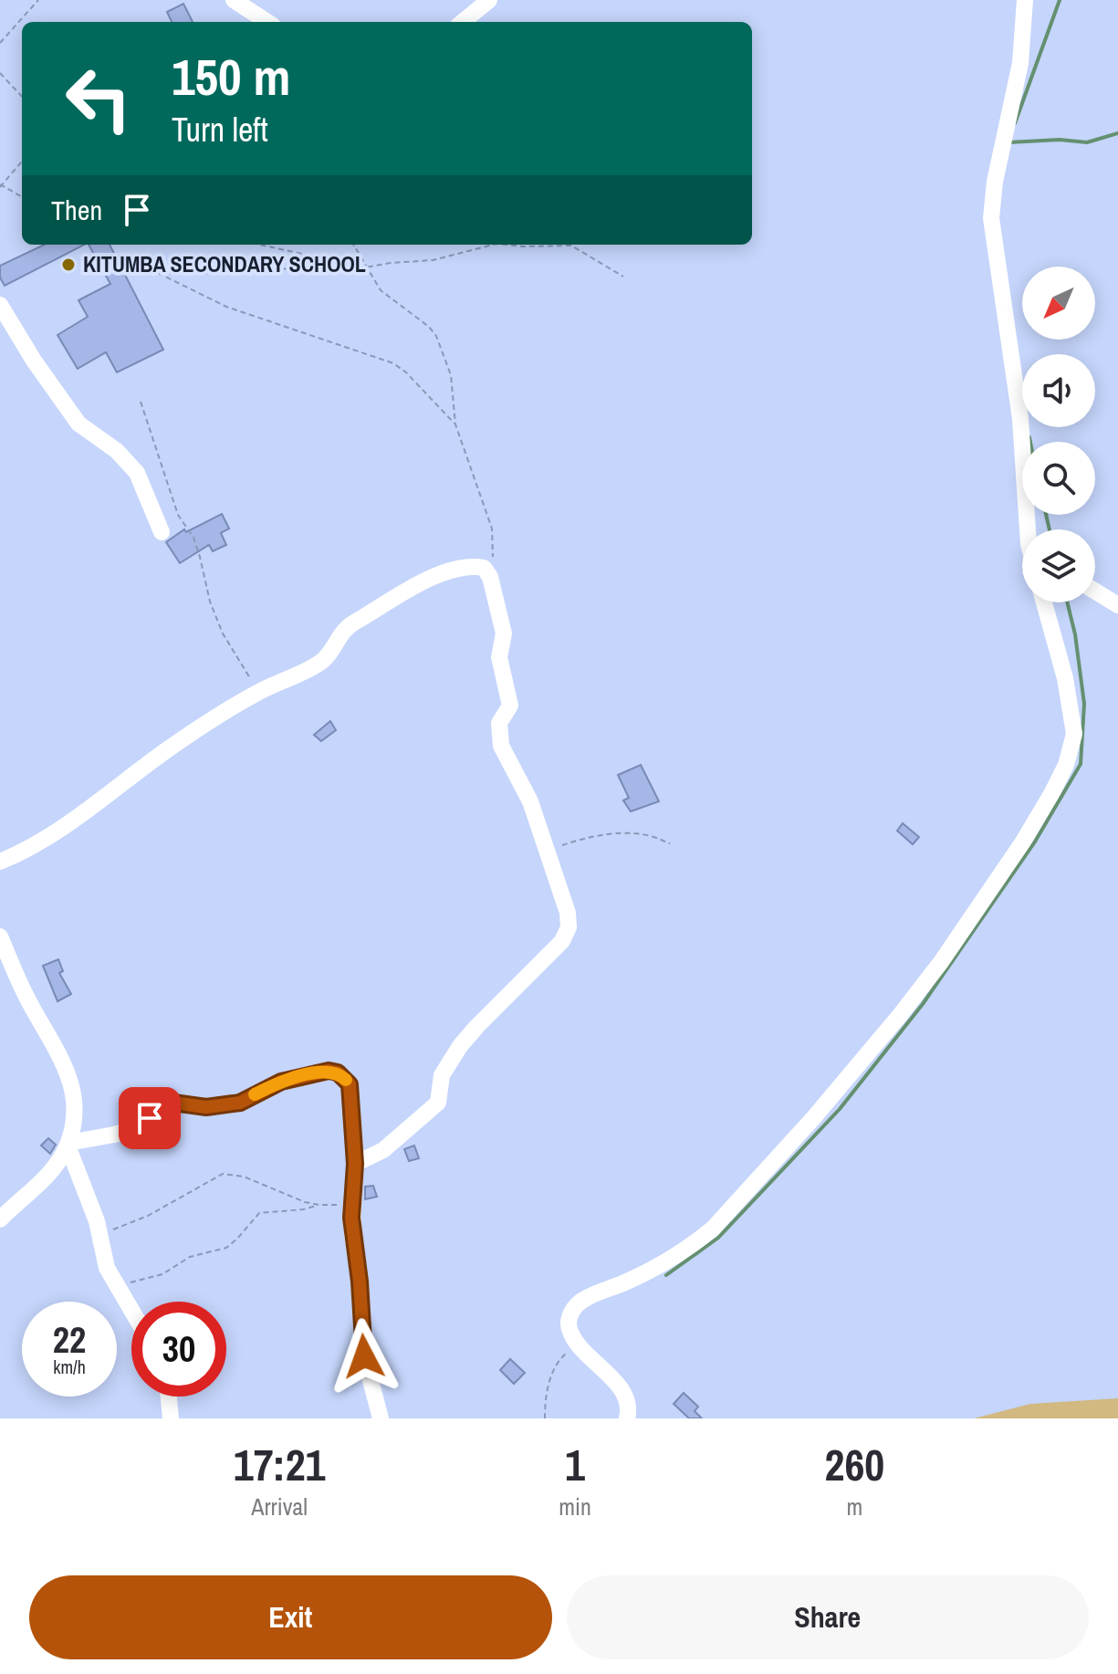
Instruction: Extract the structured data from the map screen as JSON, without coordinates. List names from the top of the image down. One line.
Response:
{"places":["KITUMBA SECONDARY SCHOOL"],"north":"bottom left","page":{"turn":["150 m","Turn left"],"then":"Then","speed":"22 km/h","limit":"30","eta":["17:21","Arrival","1","min","260","m"],"buttons":["Exit","Share"]}}
